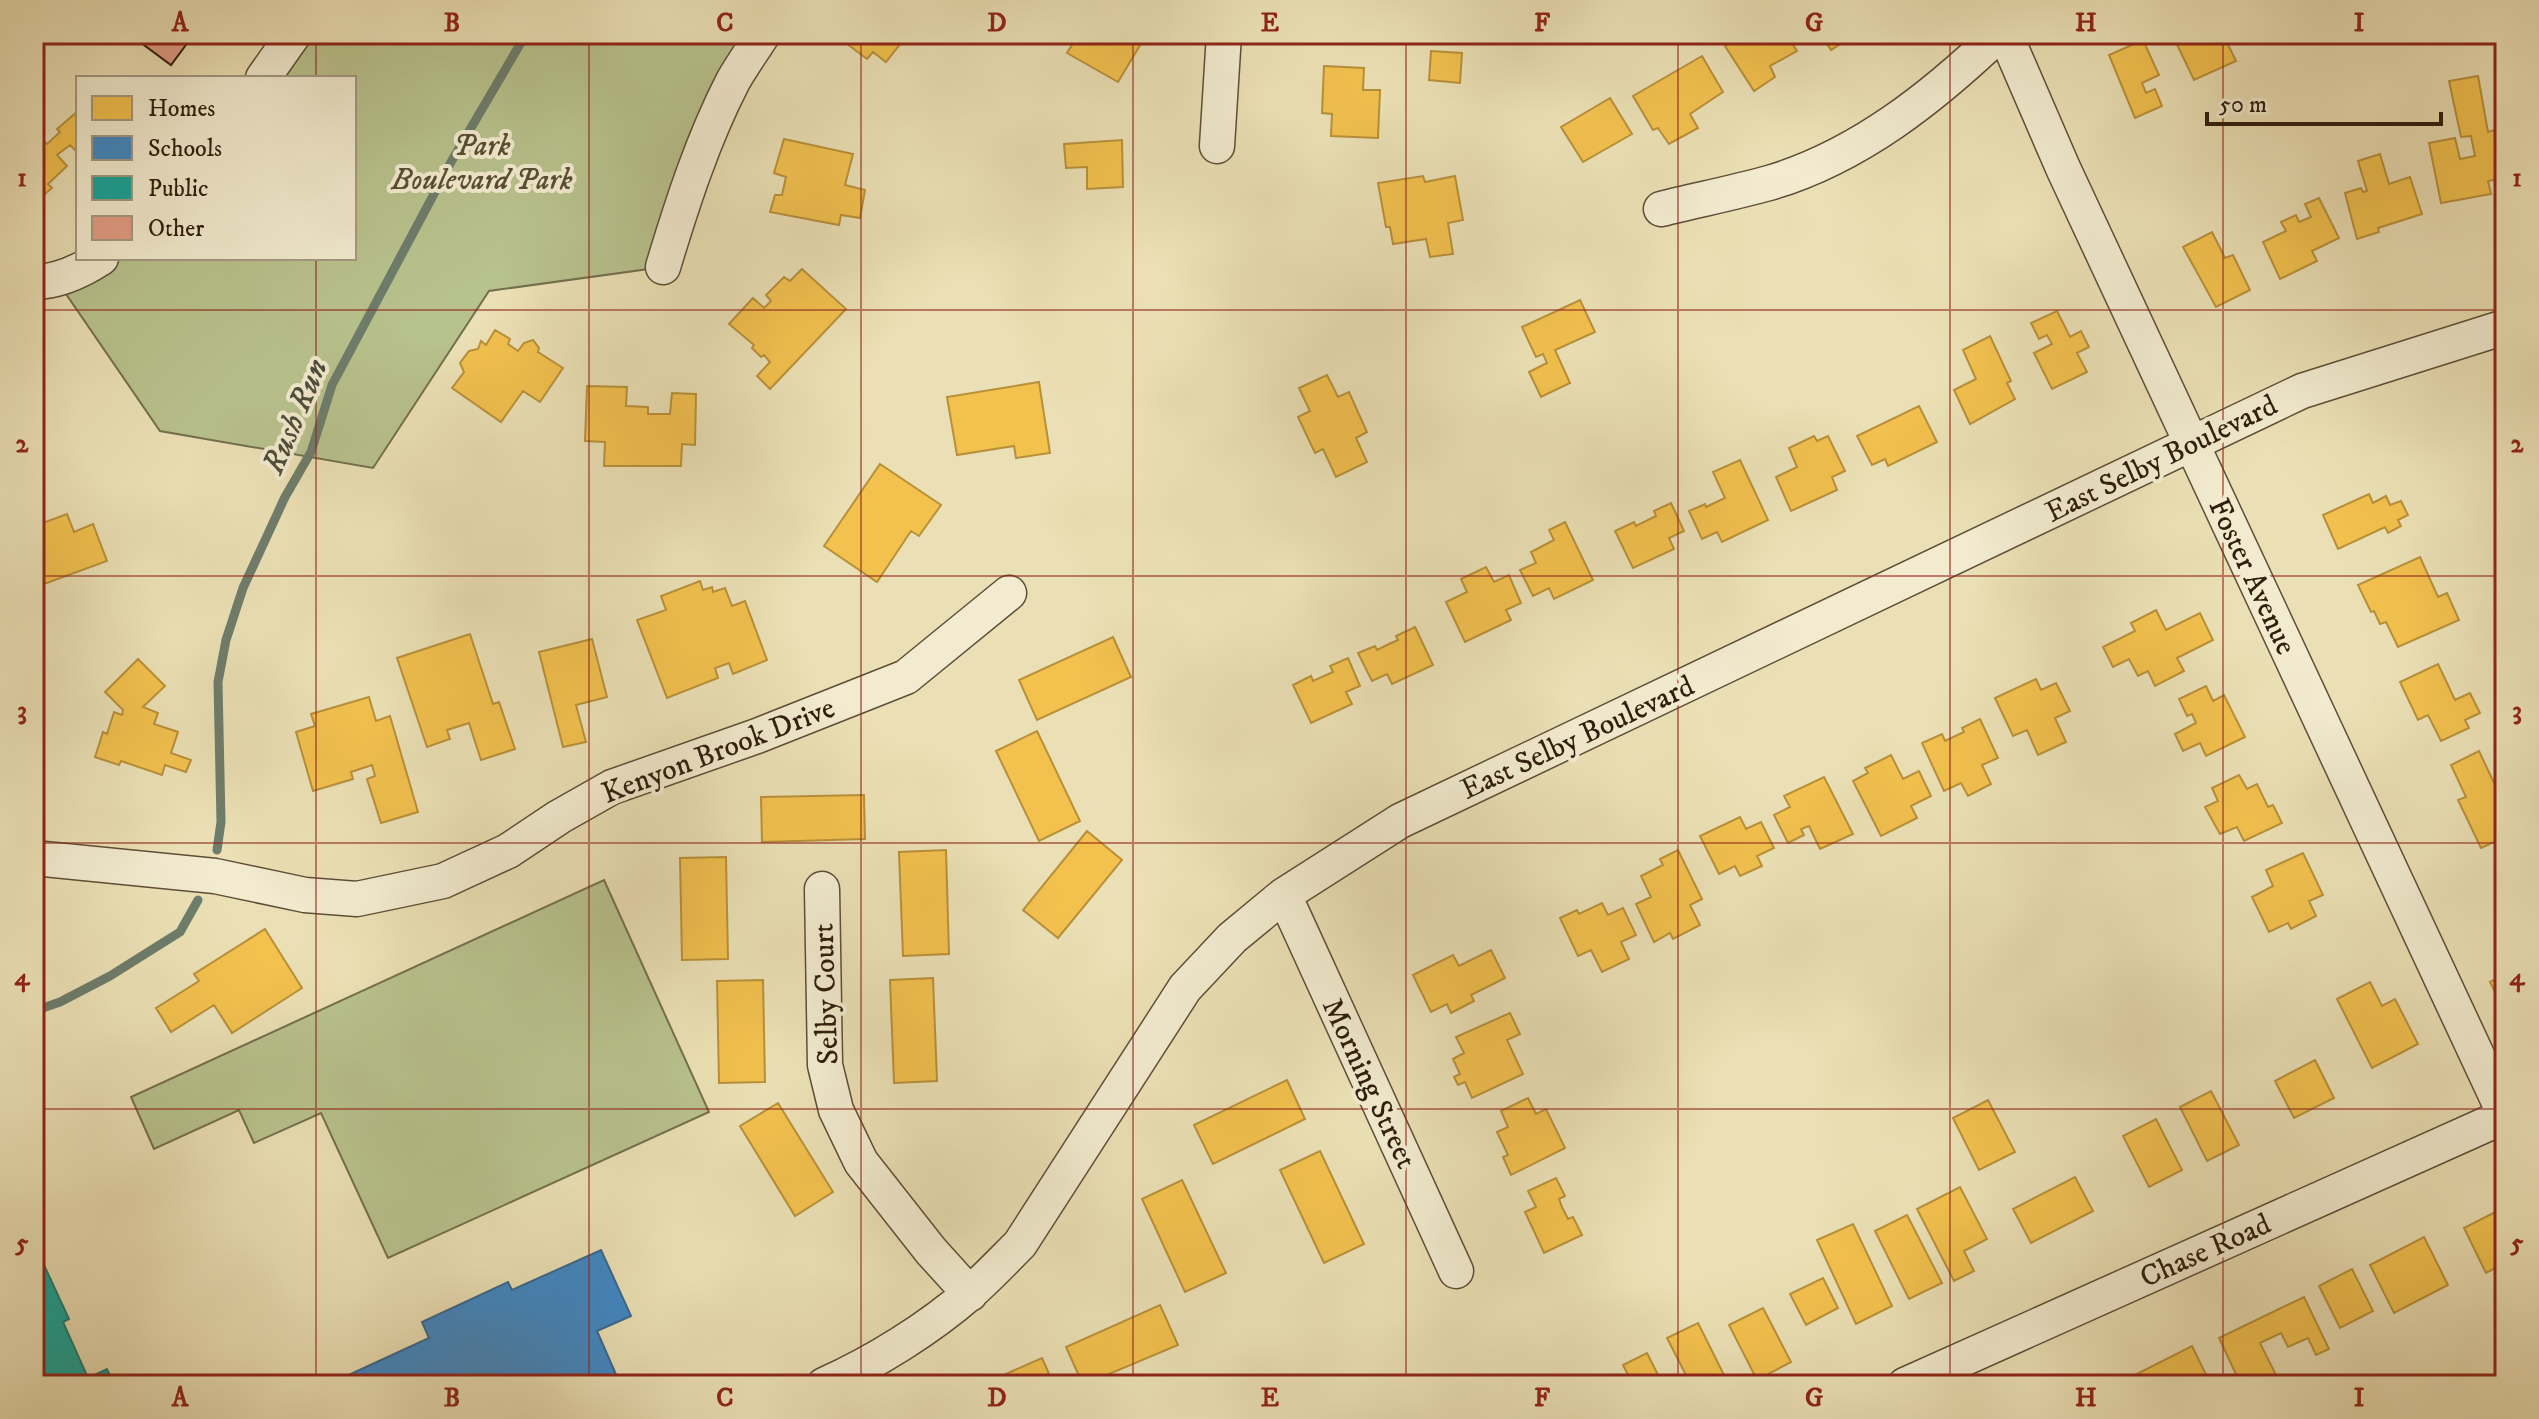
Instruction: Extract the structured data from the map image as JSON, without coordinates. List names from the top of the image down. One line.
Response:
{"streets":{"street":["East Selby Boulevard","Foster Avenue","Kenyon Brook Drive","Selby Court","Morning Street","Chase Road"]},"crossings":[["East Selby Boulevard","Foster Avenue"],["East Selby Boulevard","Selby Court"],["East Selby Boulevard","Morning Street"],["Foster Avenue","Chase Road"]],"water":["Rush Run"],"parks":["Park Boulevard Park"],"legend":["Homes","Schools","Public","Other"],"scale_bar":"50 m","grid":{"columns":["A","B","C","D","E","F","G","H","I"],"rows":["1","2","3","4","5"]}}
